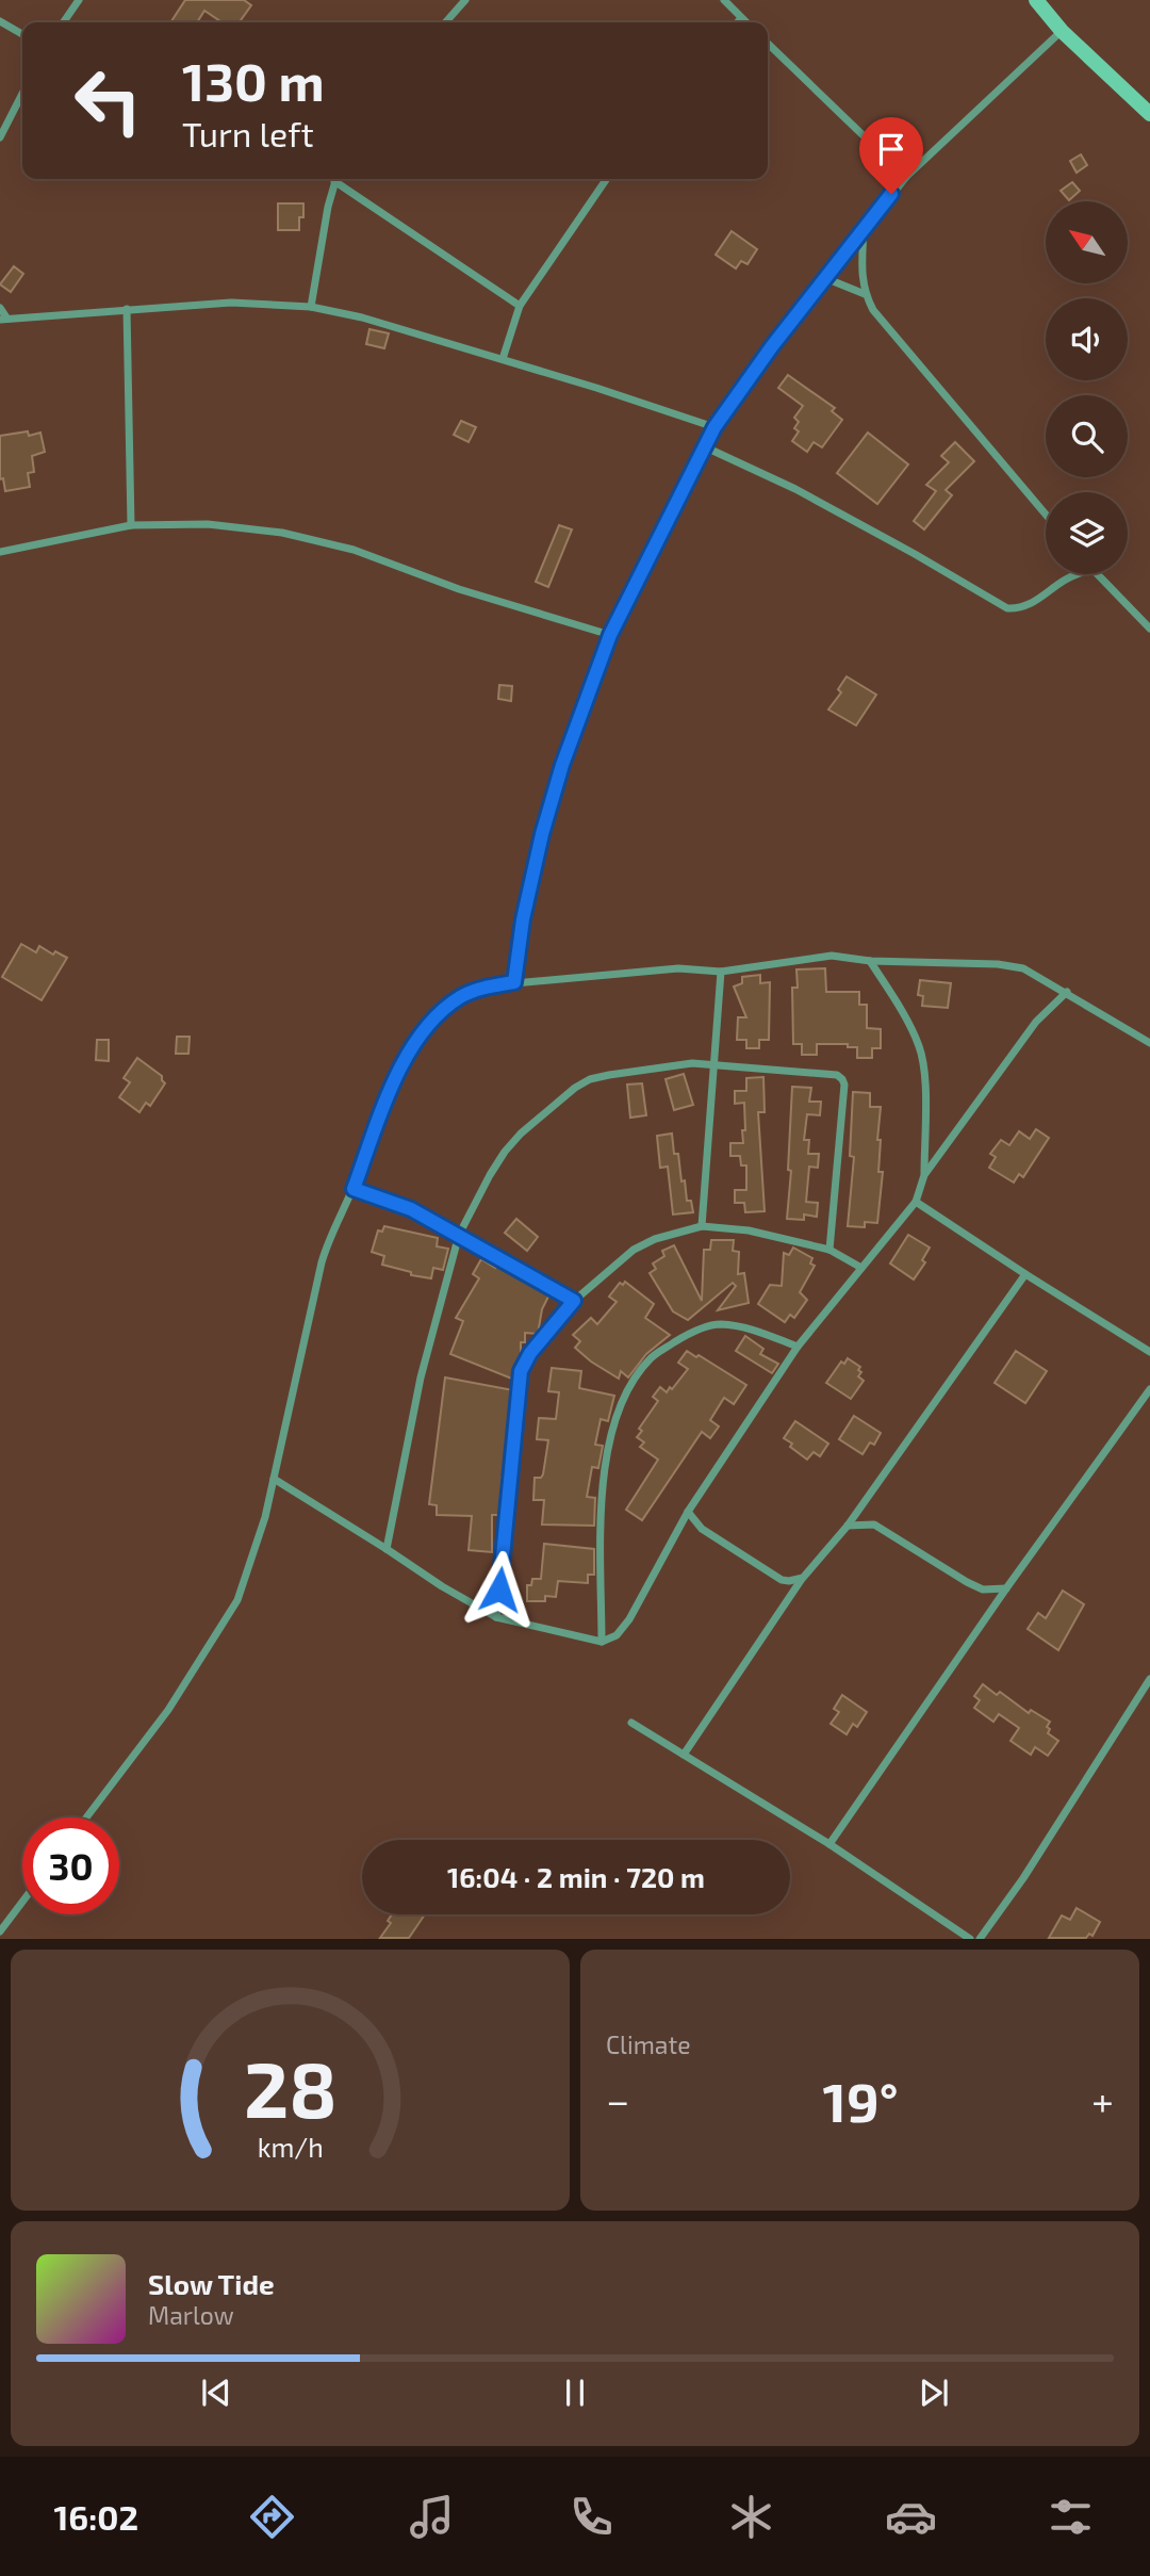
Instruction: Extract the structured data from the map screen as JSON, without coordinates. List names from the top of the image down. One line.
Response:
{"north":"top left","page":{"turn":["130 m","Turn left"],"limit":"30","trip":"16:04 · 2 min · 720 m","tile":"Climate","heat":["−","19°","+"],"song":["Slow Tide","Marlow"],"tabs":"16:02","gauge":["28","km/h"]}}
